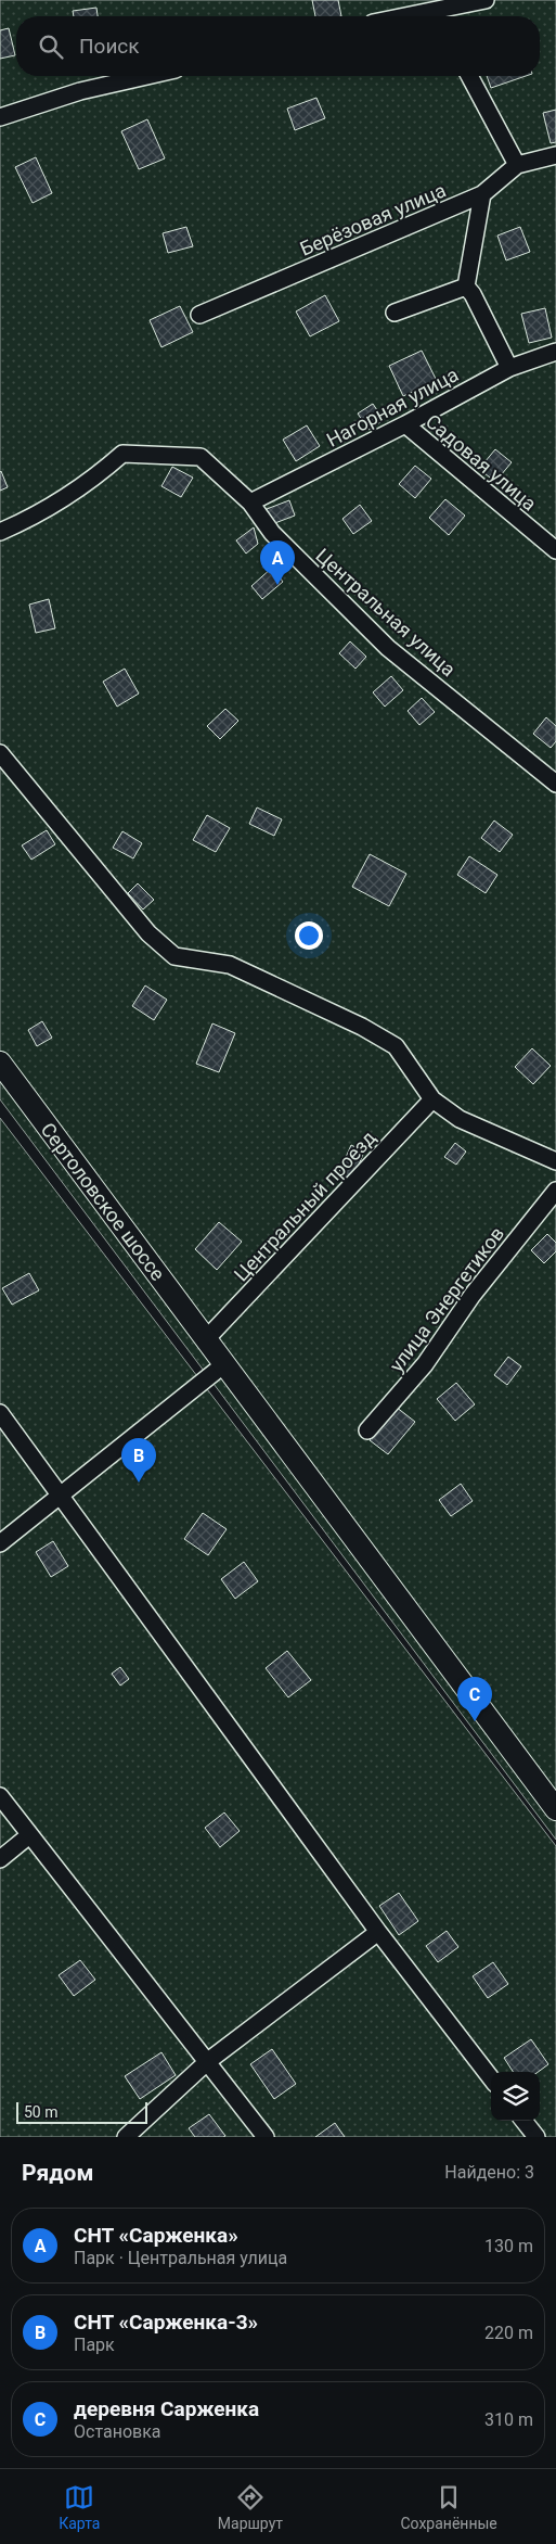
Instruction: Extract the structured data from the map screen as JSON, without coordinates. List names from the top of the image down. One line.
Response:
{"streets":{"main road":["Сертоловское шоссе"],"street":["Берёзовая улица","Нагорная улица","Садовая улица","Центральная улица","Центральный проезд","улица Энергетиков"]},"crossings":[["Нагорная улица","Садовая улица"],["Нагорная улица","Центральная улица"],["Сертоловское шоссе","Центральный проезд"]],"scale_bar":"50 m","page":{"search":"Поиск","pins":["A","B","C"],"scale":"50 m","heading":["Рядом","Найдено: 3"],"list":[{"mark":"A","name":"СНТ «Сарженка»","note":"Парк · Центральная улица","value":"130 m"},{"mark":"B","name":"СНТ «Сарженка-3»","note":"Парк","value":"220 m"},{"mark":"C","name":"деревня Сарженка","note":"Остановка","value":"310 m"}],"nav":["Карта","Маршрут","Сохранённые"]}}
